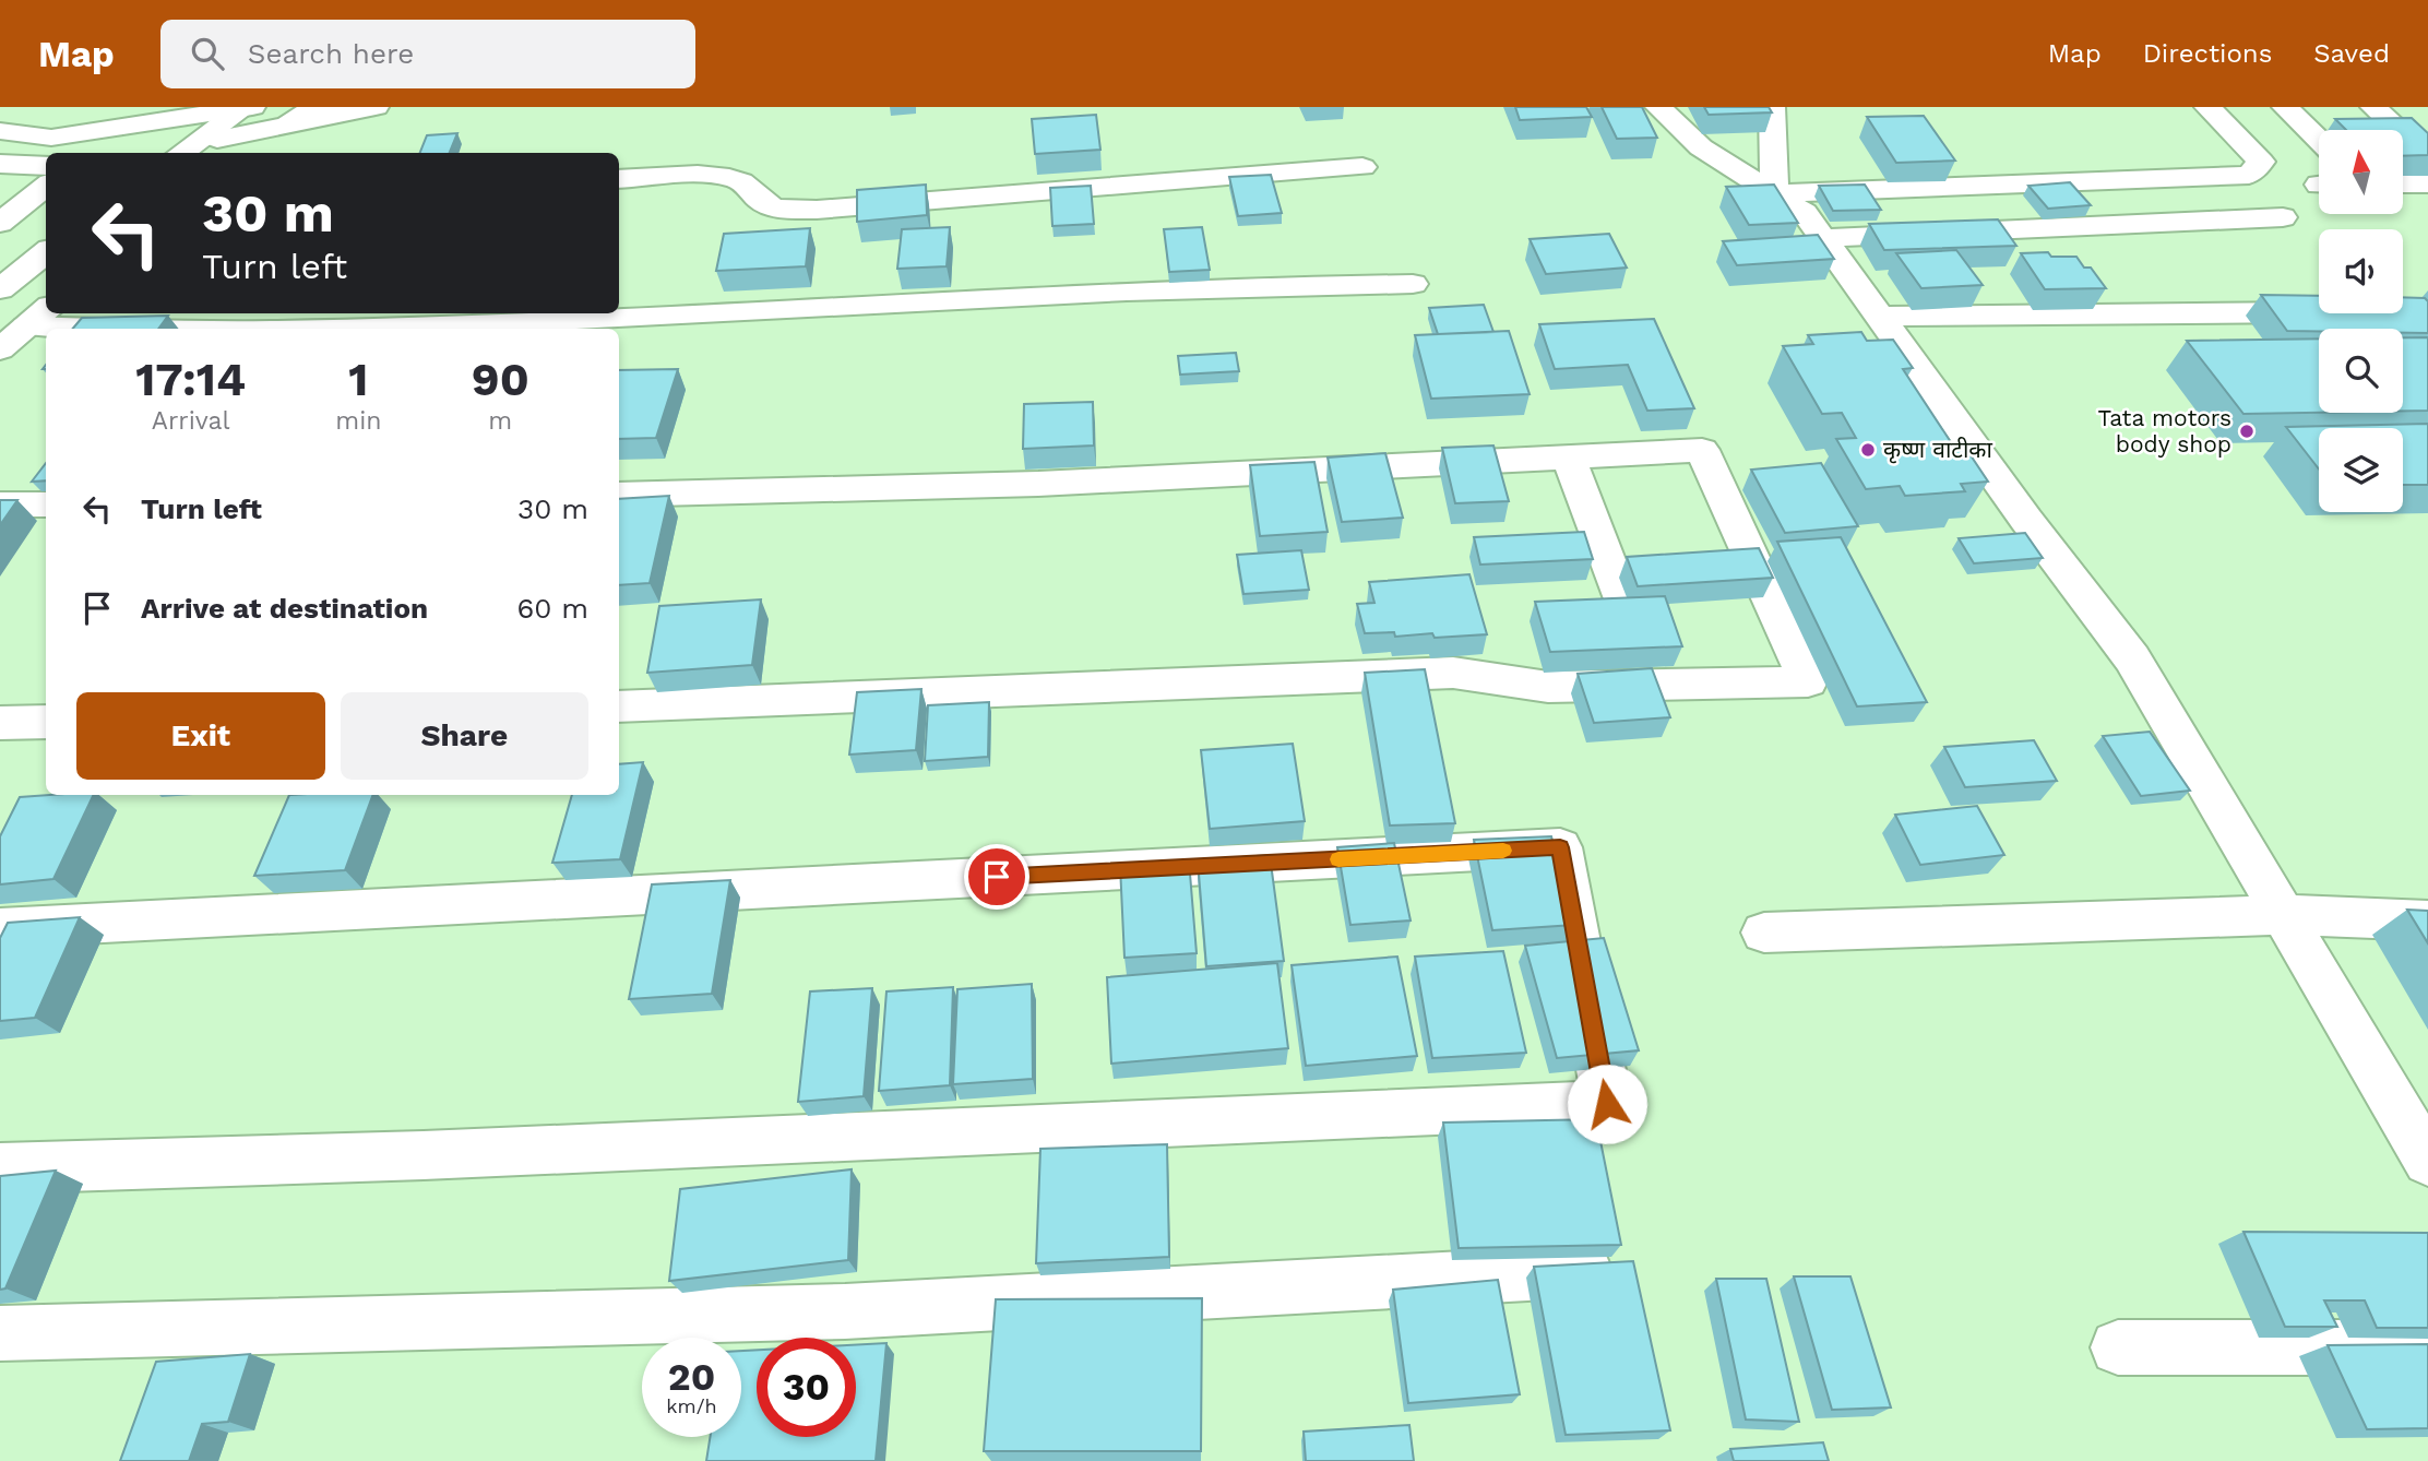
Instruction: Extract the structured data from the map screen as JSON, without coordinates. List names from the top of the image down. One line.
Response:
{"places":["Tata motors body shop","कृष्ण वाटीका"],"north":"top","page":{"header":"Map","search":"Search here","nav":["Map","Directions","Saved"],"turn":["30 m","Turn left"],"eta":["17:14","Arrival","1","min","90","m"],"list":[{"name":"Turn left","value":"30 m"},{"name":"Arrive at destination","value":"60 m"}],"buttons":["Exit","Share"],"speed":"20 km/h","limit":"30"}}
